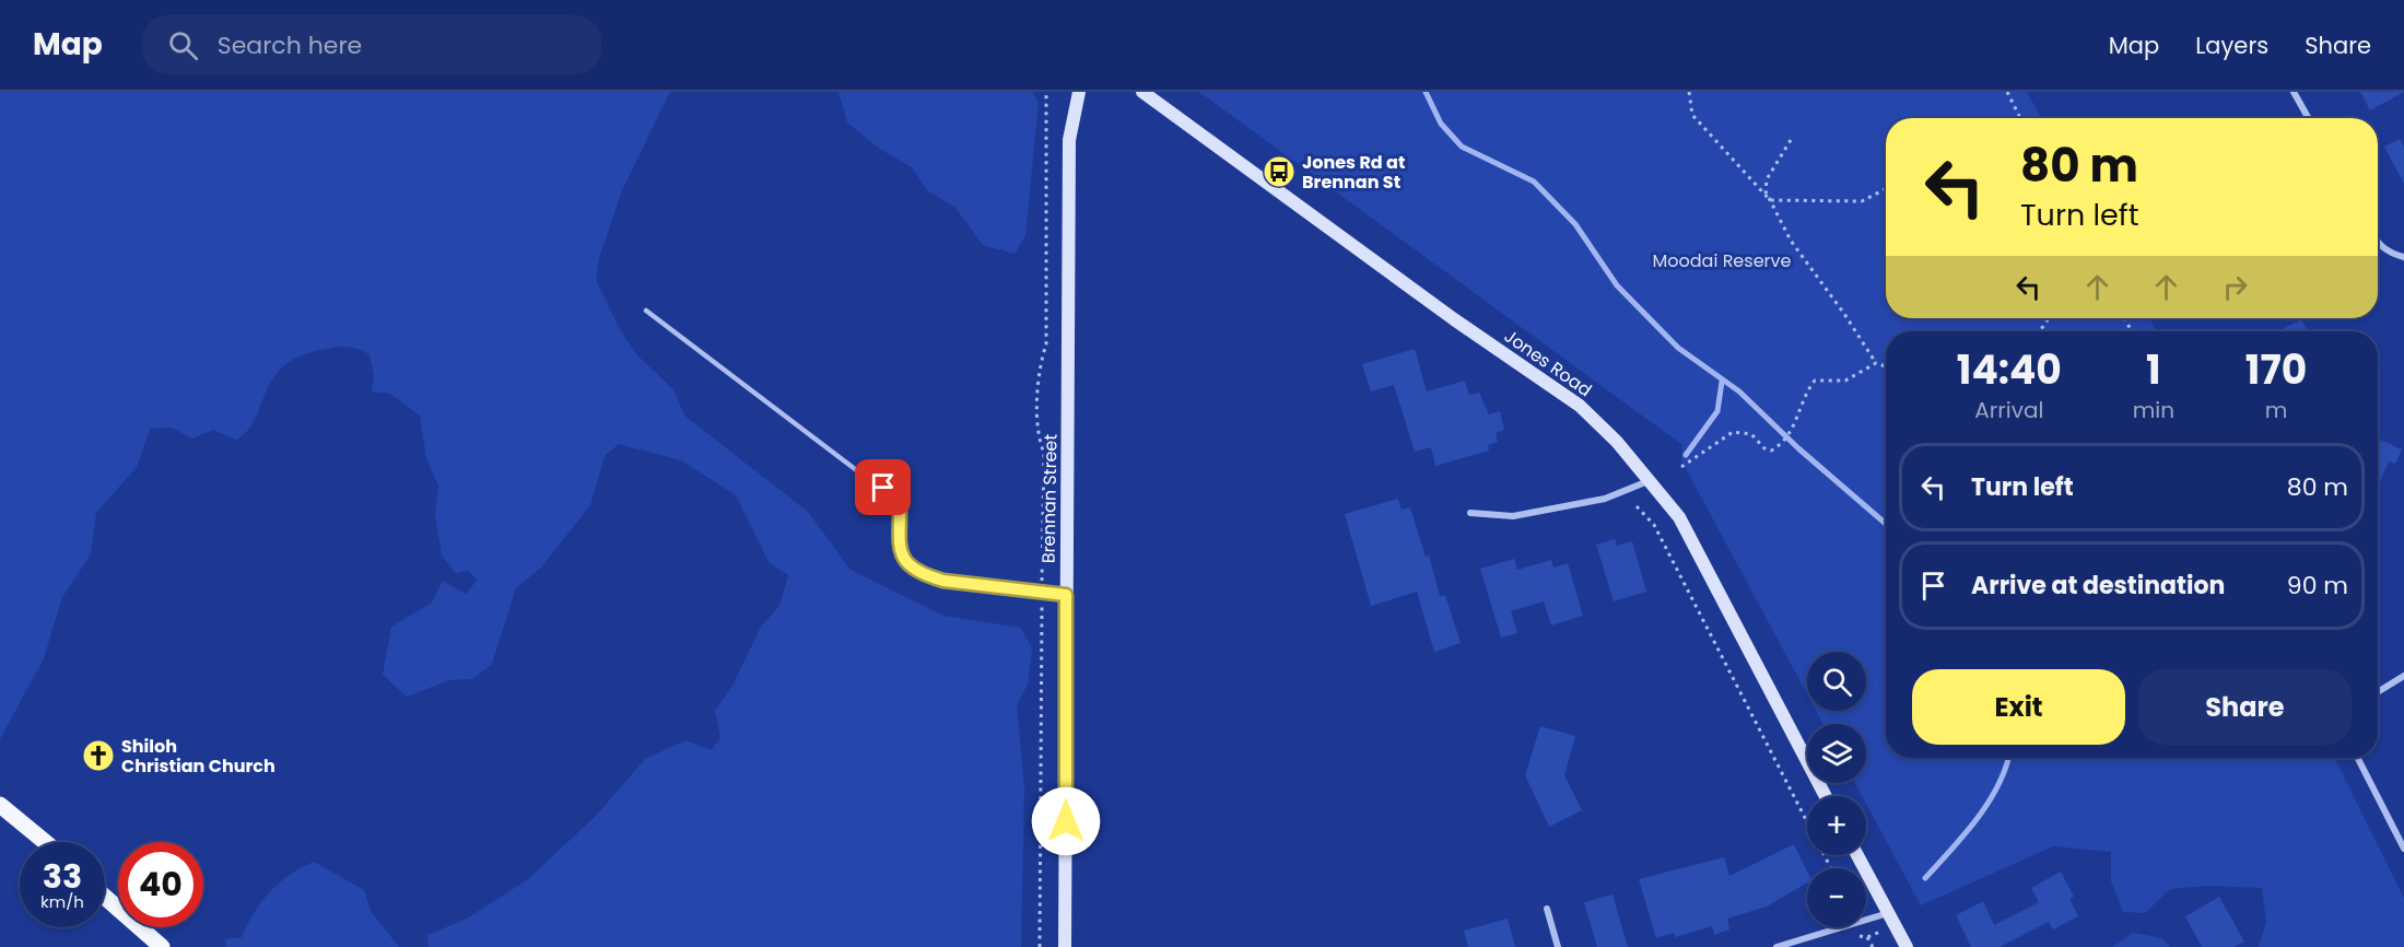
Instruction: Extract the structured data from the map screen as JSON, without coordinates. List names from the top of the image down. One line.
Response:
{"streets":{"street":["Jones Road","Brennan Street"]},"parks":["Moodai Reserve"],"places":{"bus stop":["Jones Rd at Brennan St"],"church":["Shiloh Christian Church"]},"page":{"header":"Map","search":"Search here","nav":["Map","Layers","Share"],"turn":["80 m","Turn left"],"eta":["14:40","Arrival","1","min","170","m"],"list":[{"name":"Turn left","value":"80 m"},{"name":"Arrive at destination","value":"90 m"}],"map_buttons":["+","−"],"buttons":["Exit","Share"],"speed":"33 km/h","limit":"40"}}
